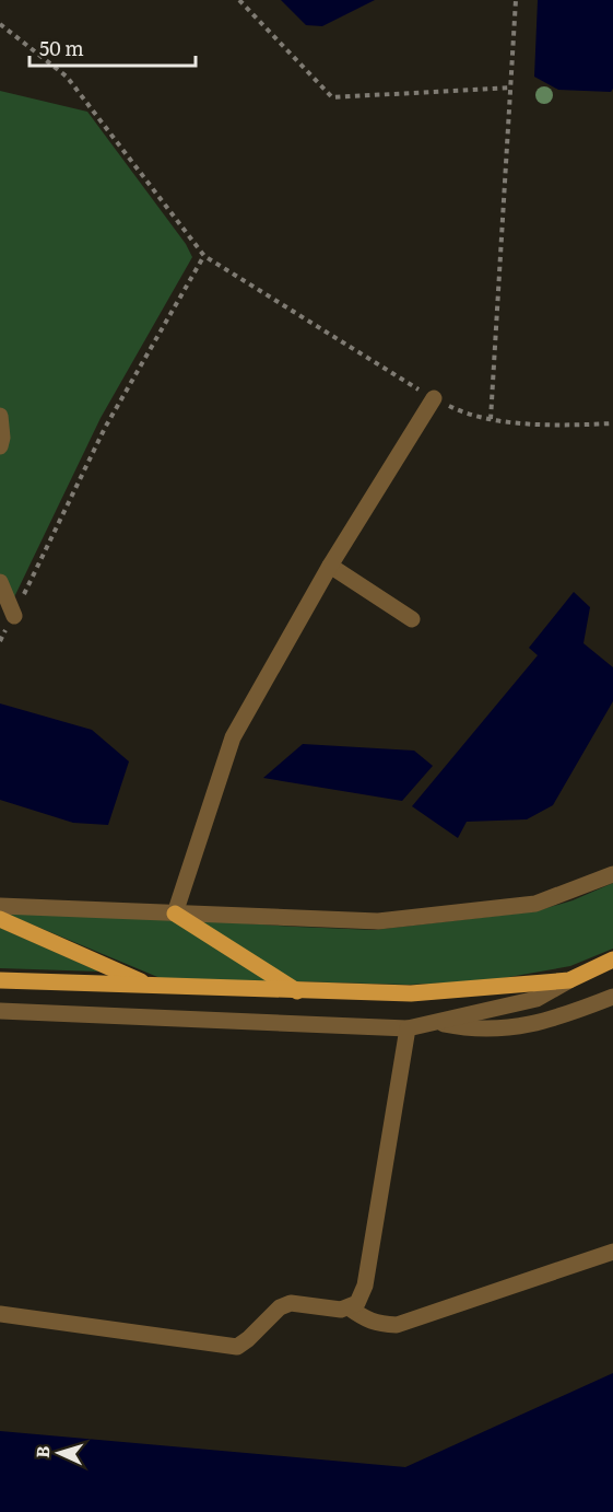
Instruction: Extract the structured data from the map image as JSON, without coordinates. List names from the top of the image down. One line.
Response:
{"scale_bar":"50 m","north":"left"}
